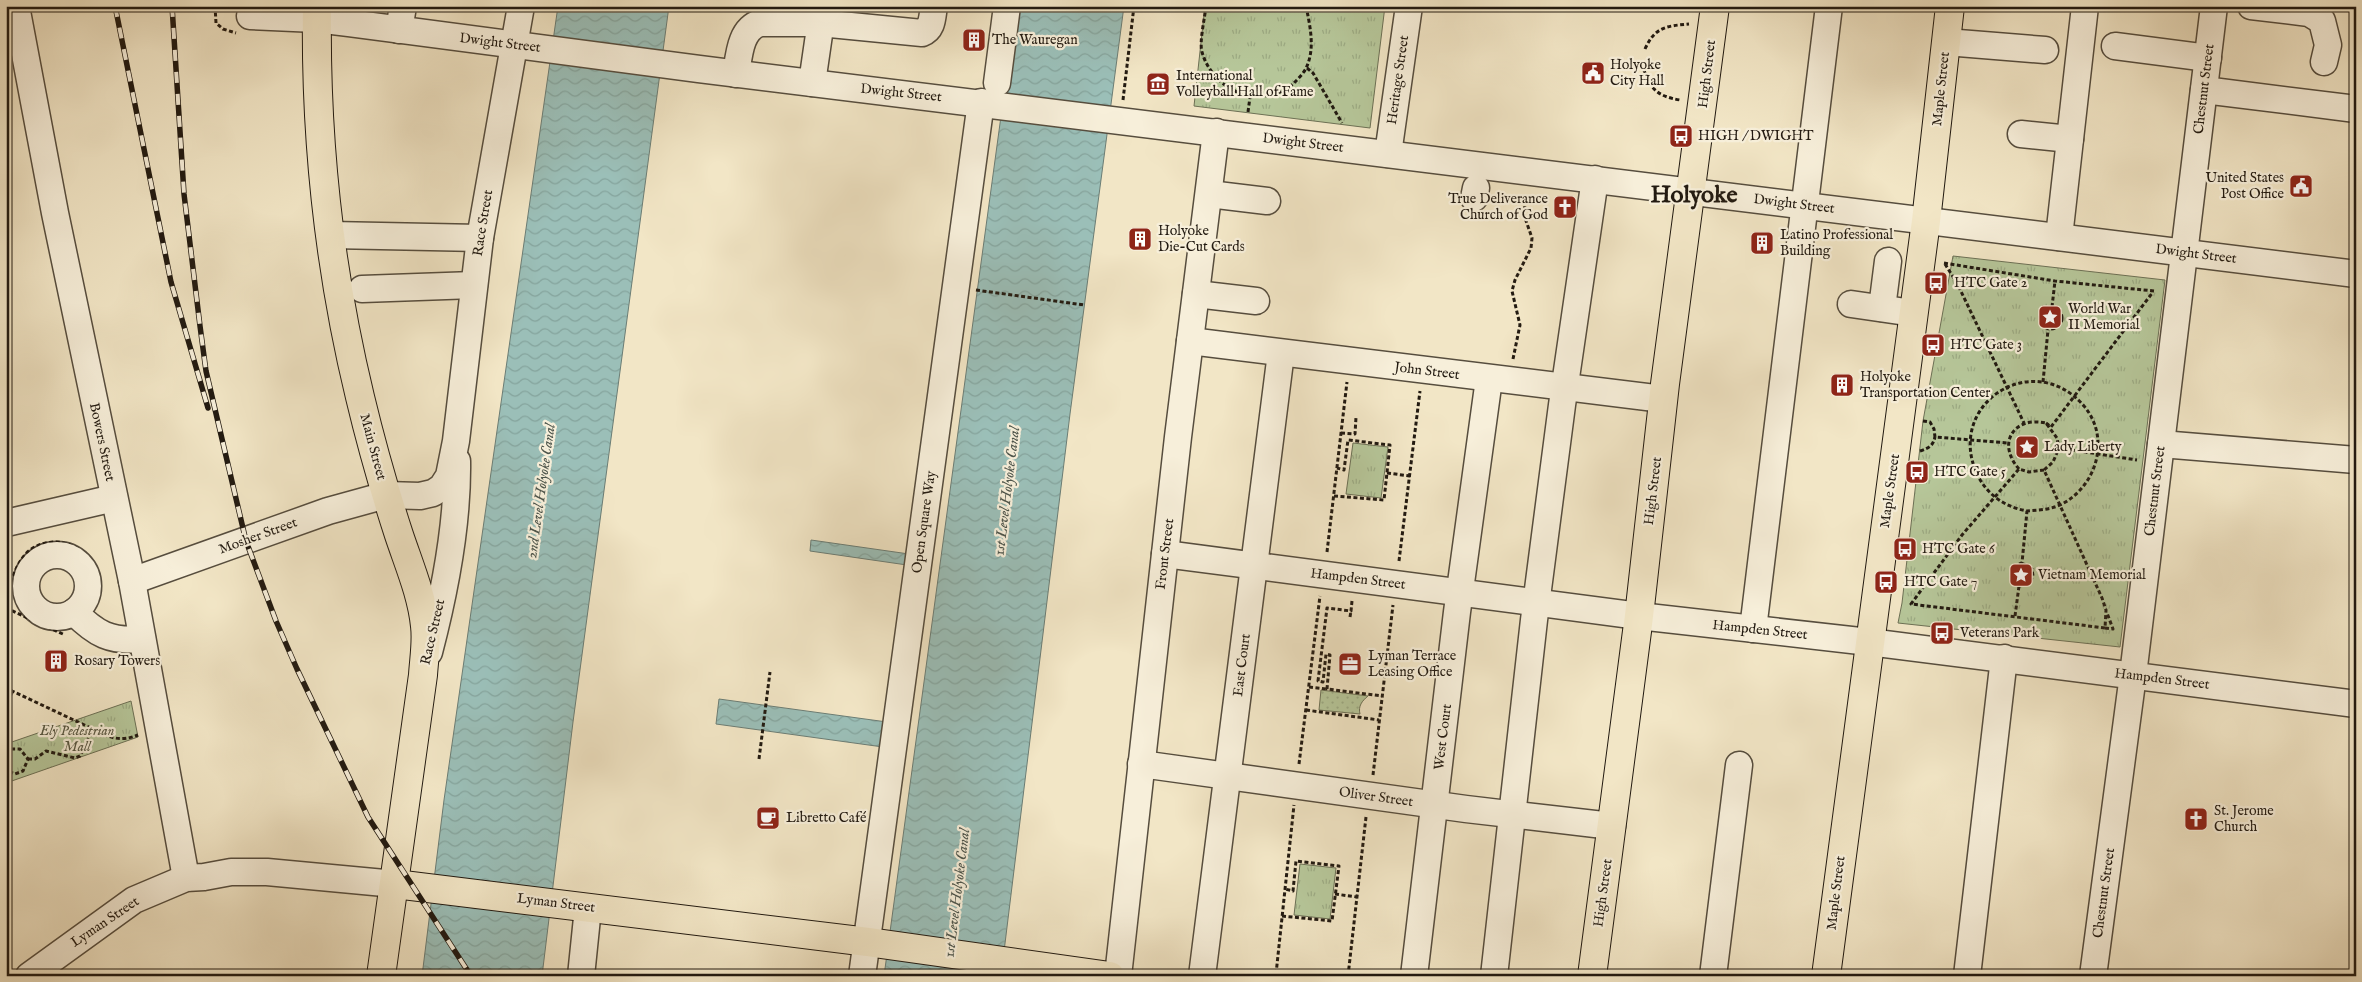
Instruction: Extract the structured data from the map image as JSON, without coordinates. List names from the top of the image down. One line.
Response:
{"streets":{"main road":["High Street","Maple Street","Main Street","Lyman Street"],"street":["Dwight Street","Heritage Street","Chestnut Street","Race Street","John Street","Bowers Street","Open Square Way","Mosher Street","Front Street","Hampden Street","East Court","West Court","Oliver Street"]},"crossings":[["Dwight Street","High Street"],["Dwight Street","Heritage Street"],["Dwight Street","Maple Street"],["Dwight Street","Chestnut Street"],["Dwight Street","Race Street"],["Dwight Street","Main Street"],["Dwight Street","Open Square Way"],["Dwight Street","Front Street"],["High Street","John Street"],["High Street","Hampden Street"],["High Street","Oliver Street"],["Maple Street","Hampden Street"],["Chestnut Street","Hampden Street"],["Race Street","Main Street"],["Race Street","Mosher Street"],["John Street","Front Street"],["John Street","East Court"],["John Street","West Court"],["Bowers Street","Mosher Street"],["Bowers Street","Lyman Street"],["Main Street","Mosher Street"],["Main Street","Lyman Street"],["Open Square Way","Lyman Street"],["Front Street","Hampden Street"],["Front Street","Oliver Street"],["Hampden Street","East Court"],["Hampden Street","West Court"],["East Court","Oliver Street"],["West Court","Oliver Street"]],"districts":["Holyoke"],"water":["2nd Level Holyoke Canal","1st Level Holyoke Canal"],"parks":["Ely Pedestrian Mall"],"places":{"building":["The Wauregan","Holyoke Die-Cut Cards","Latino Professional Building","Holyoke Transportation Center","Rosary Towers"],"public building":["Holyoke City Hall","United States Post Office"],"museum":["International Volleyball Hall of Fame"],"bus stop":["HIGH / DWIGHT","HTC Gate 2","HTC Gate 3","HTC Gate 5","HTC Gate 6","HTC Gate 7","Veterans Park"],"church":["True Deliverance Church of God","St. Jerome Church"],"place":["World War II Memorial","Lady Liberty","Vietnam Memorial"],"office":["Lyman Terrace Leasing Office"],"cafe":["Libretto Café"]}}
